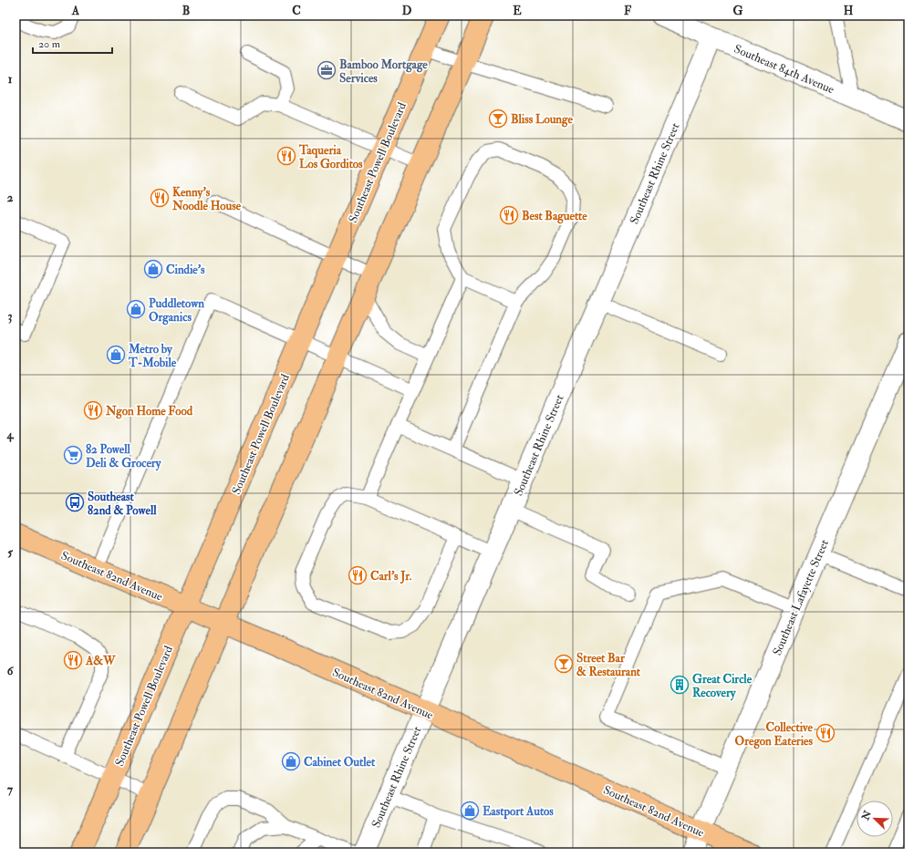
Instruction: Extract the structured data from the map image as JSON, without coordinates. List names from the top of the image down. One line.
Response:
{"streets":{"main road":["Southeast Powell Boulevard","Southeast 82nd Avenue"],"street":["Southeast 84th Avenue","Southeast Rhine Street","Southeast Lafayette Street"]},"crossings":[["Southeast 84th Avenue","Southeast Rhine Street"],["Southeast Powell Boulevard","Southeast 82nd Avenue"],["Southeast Rhine Street","Southeast 82nd Avenue"],["Southeast 82nd Avenue","Southeast Lafayette Street"]],"places":{"office":["Bamboo Mortgage Services"],"bar":["Bliss Lounge","Street Bar & Restaurant"],"restaurant":["Taqueria Los Gorditos","Kenny’s Noodle House","Best Baguette","Ngon Home Food","Carl's Jr.","A&W","Collective Oregon Eateries"],"shop":["Cindie’s","Puddletown Organics","Metro by T-Mobile","Cabinet Outlet","Eastport Autos"],"supermarket":["82 Powell Deli & Grocery"],"bus stop":["Southeast 82nd & Powell"],"building":["Great Circle Recovery"]},"scale_bar":"20 m","north":"top left","grid":{"columns":["A","B","C","D","E","F","G","H"],"rows":["1","2","3","4","5","6","7"]}}
